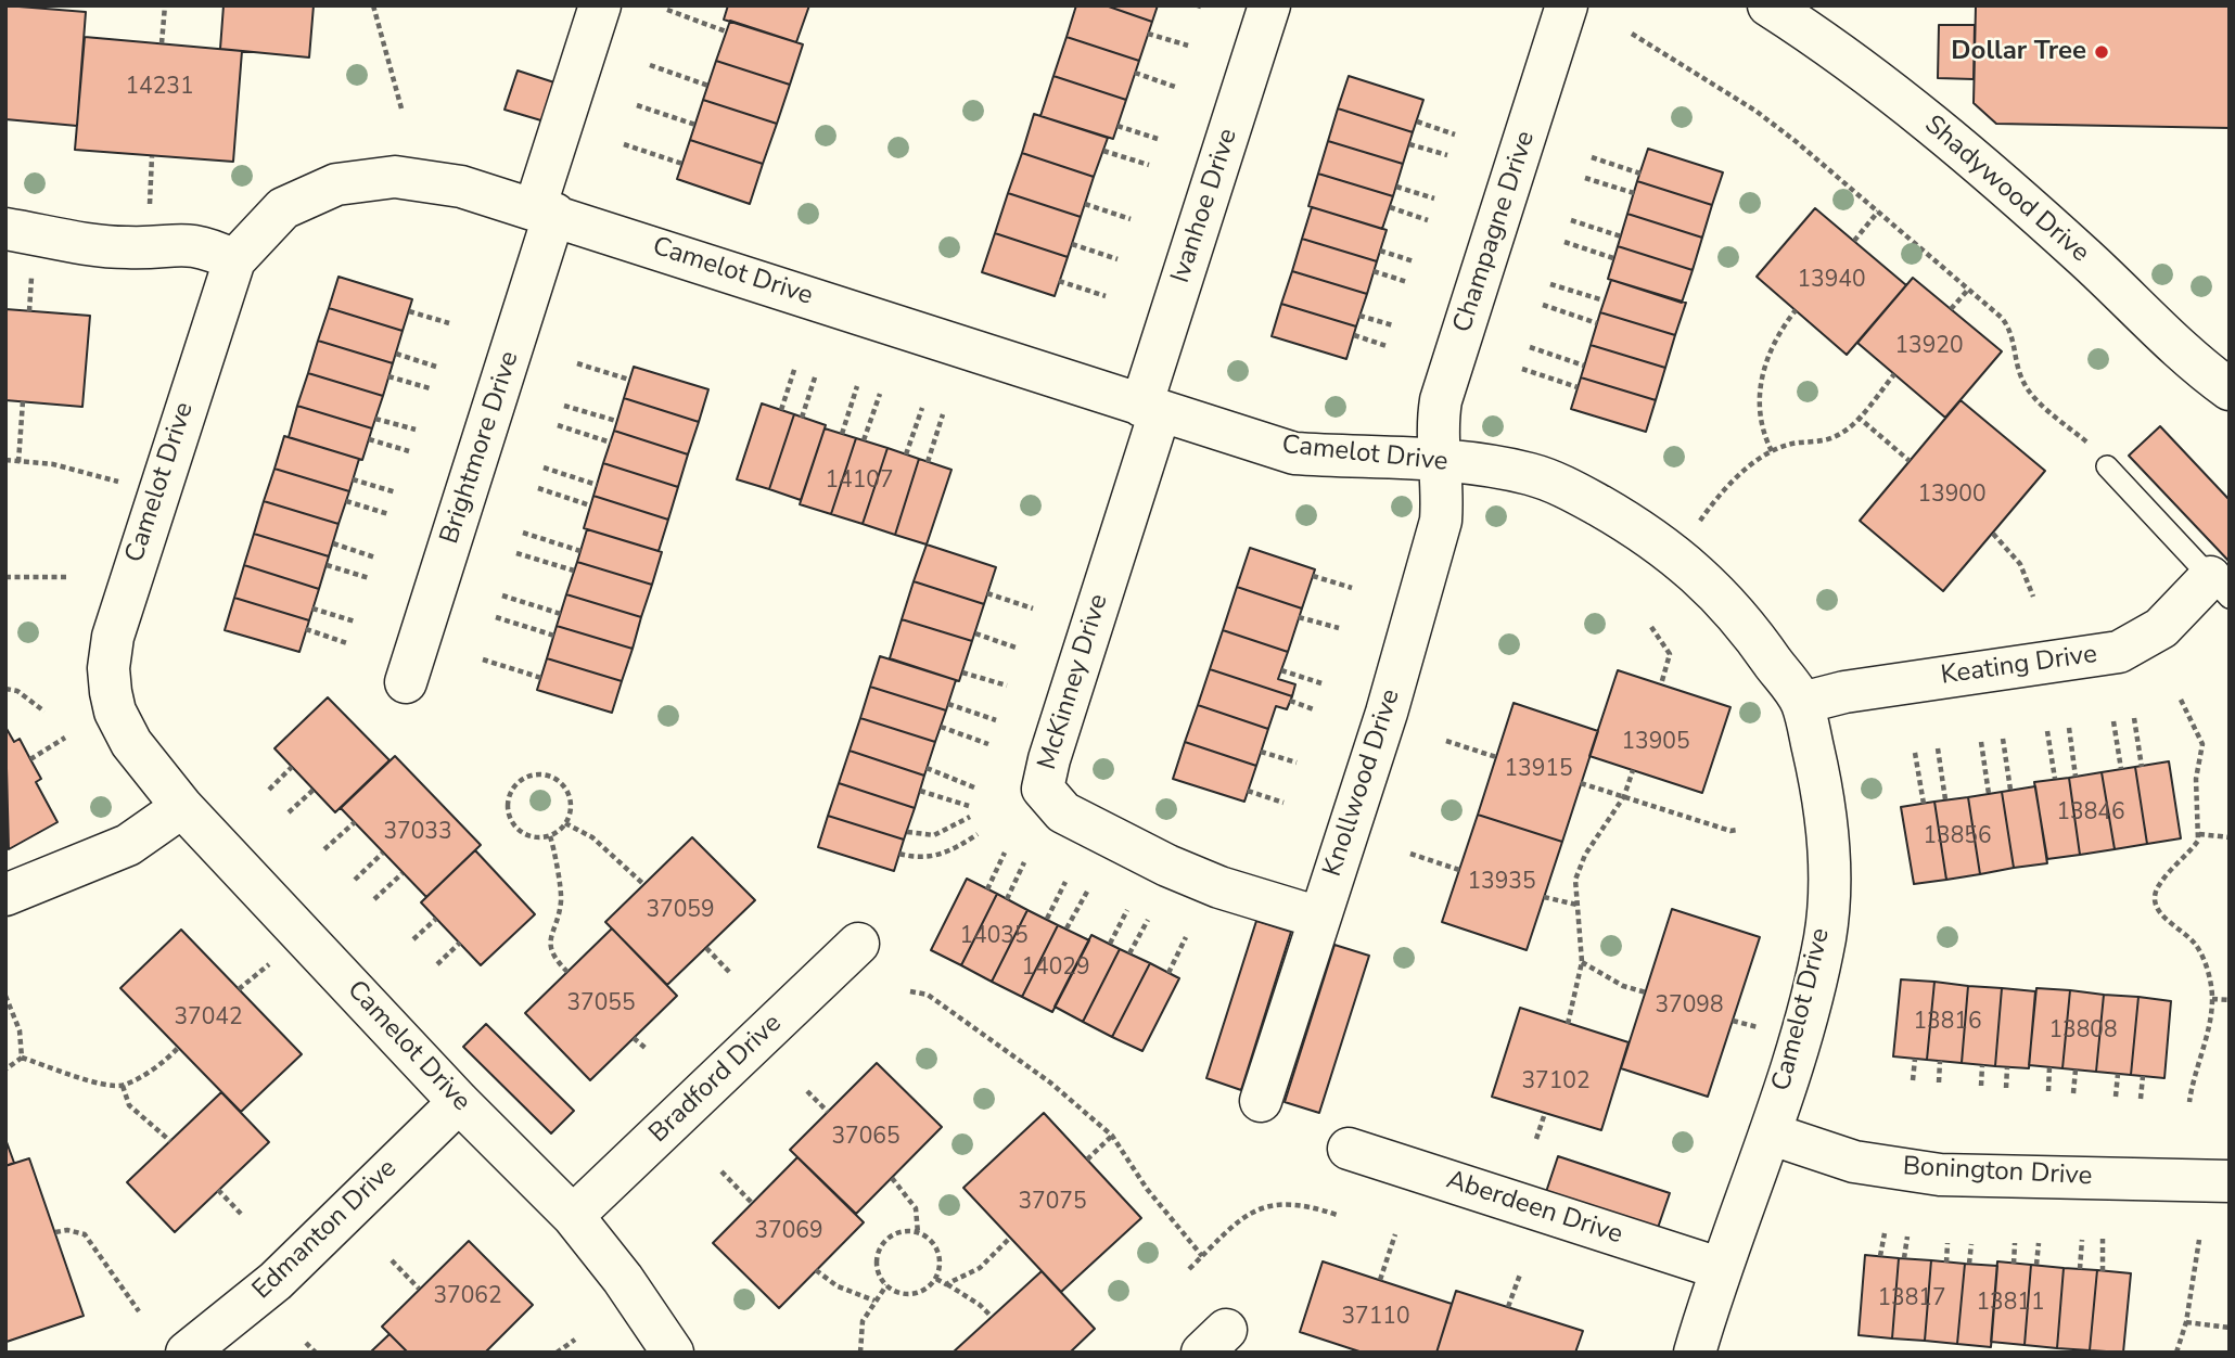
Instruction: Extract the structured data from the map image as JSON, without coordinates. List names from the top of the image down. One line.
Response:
{"streets":{"street":["Shadywood Drive","Ivanhoe Drive","Champagne Drive","Camelot Drive","Brightmore Drive","Keating Drive","McKinney Drive","Knollwood Drive","Bradford Drive","Bonington Drive","Aberdeen Drive","Edmanton Drive"]},"crossings":[["Ivanhoe Drive","Camelot Drive"],["Ivanhoe Drive","McKinney Drive"],["Champagne Drive","Camelot Drive"],["Champagne Drive","Knollwood Drive"],["Camelot Drive","Brightmore Drive"],["Camelot Drive","Keating Drive"],["Camelot Drive","McKinney Drive"],["Camelot Drive","Knollwood Drive"],["Camelot Drive","Bradford Drive"],["Camelot Drive","Bonington Drive"],["Camelot Drive","Aberdeen Drive"],["Camelot Drive","Edmanton Drive"],["McKinney Drive","Knollwood Drive"]],"places":["Dollar Tree"],"house_numbers":["14231","13940","13920","14107","13900","13905","13915","13846","37033","13856","13935","37059","14035","14029","37055","37098","37042","13816","13808","37102","37065","37075","37069","37062","13817","13811","37110"]}
